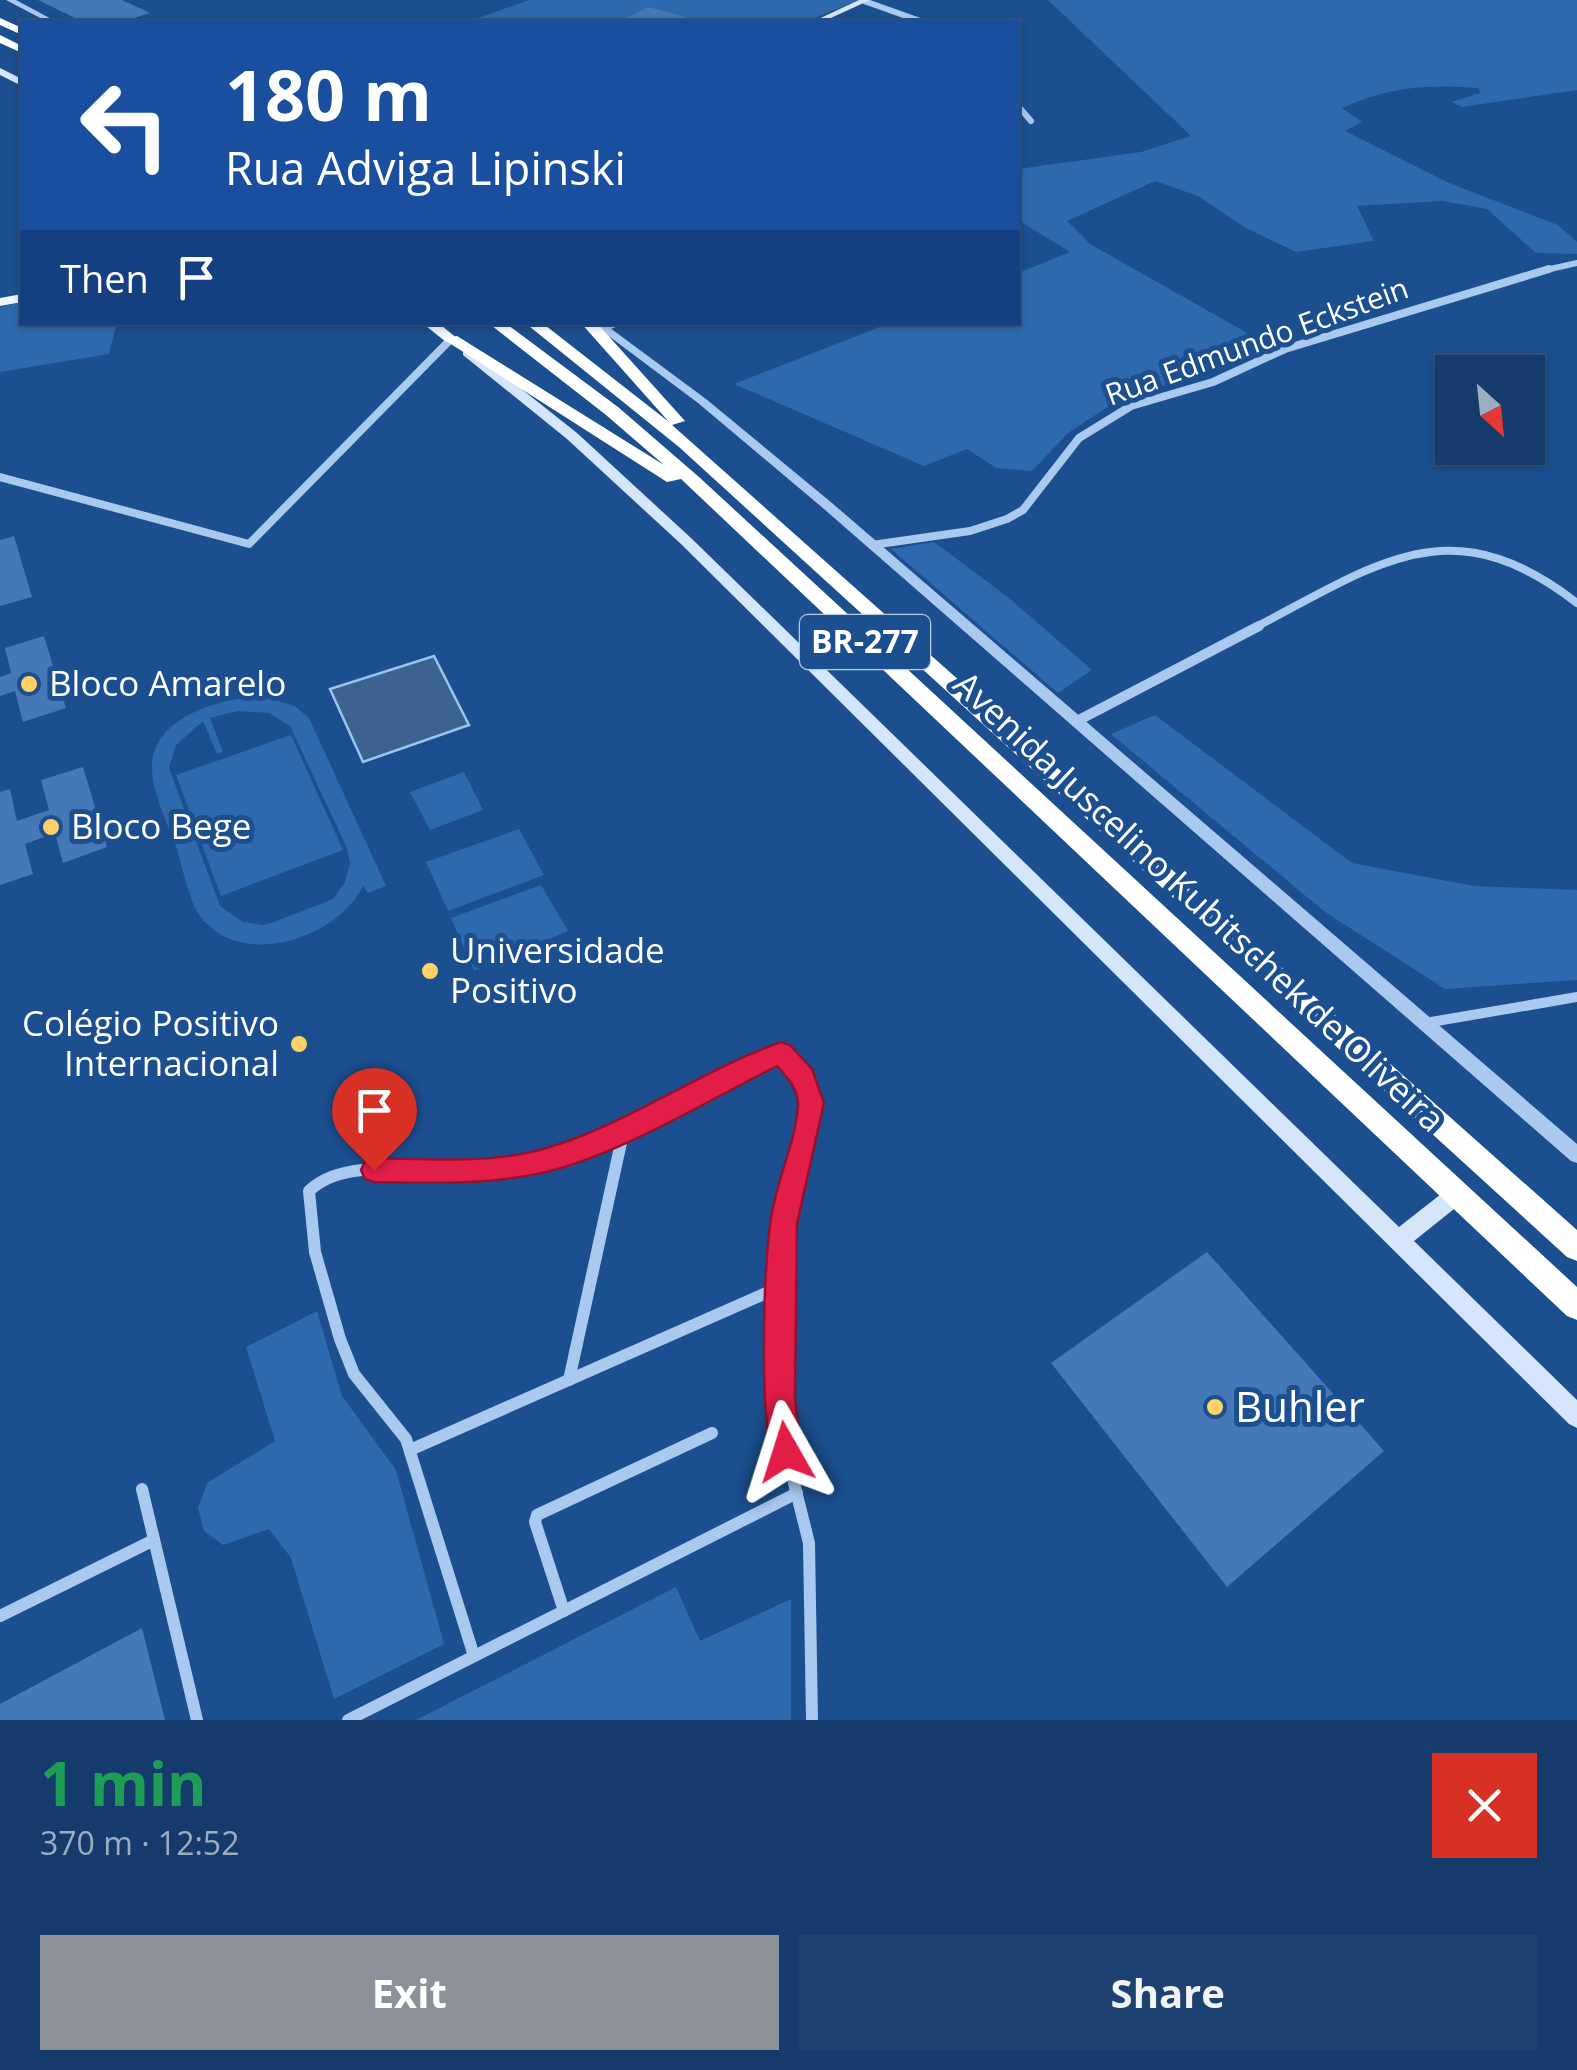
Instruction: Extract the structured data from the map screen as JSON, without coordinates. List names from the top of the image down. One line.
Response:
{"streets":{"highway":["BR-277","Avenida Juscelino Kubitschek de Oliveira"],"street":["Rua Edmundo Eckstein"]},"places":["Bloco Amarelo","Bloco Bege","Universidade Positivo","Colégio Positivo Internacional","Buhler"],"north":"bottom right","page":{"turn":["180 m","Rua Adviga Lipinski"],"then":"Then","heading":["1 min","370 m · 12:52"],"buttons":["Exit","Share"]}}
